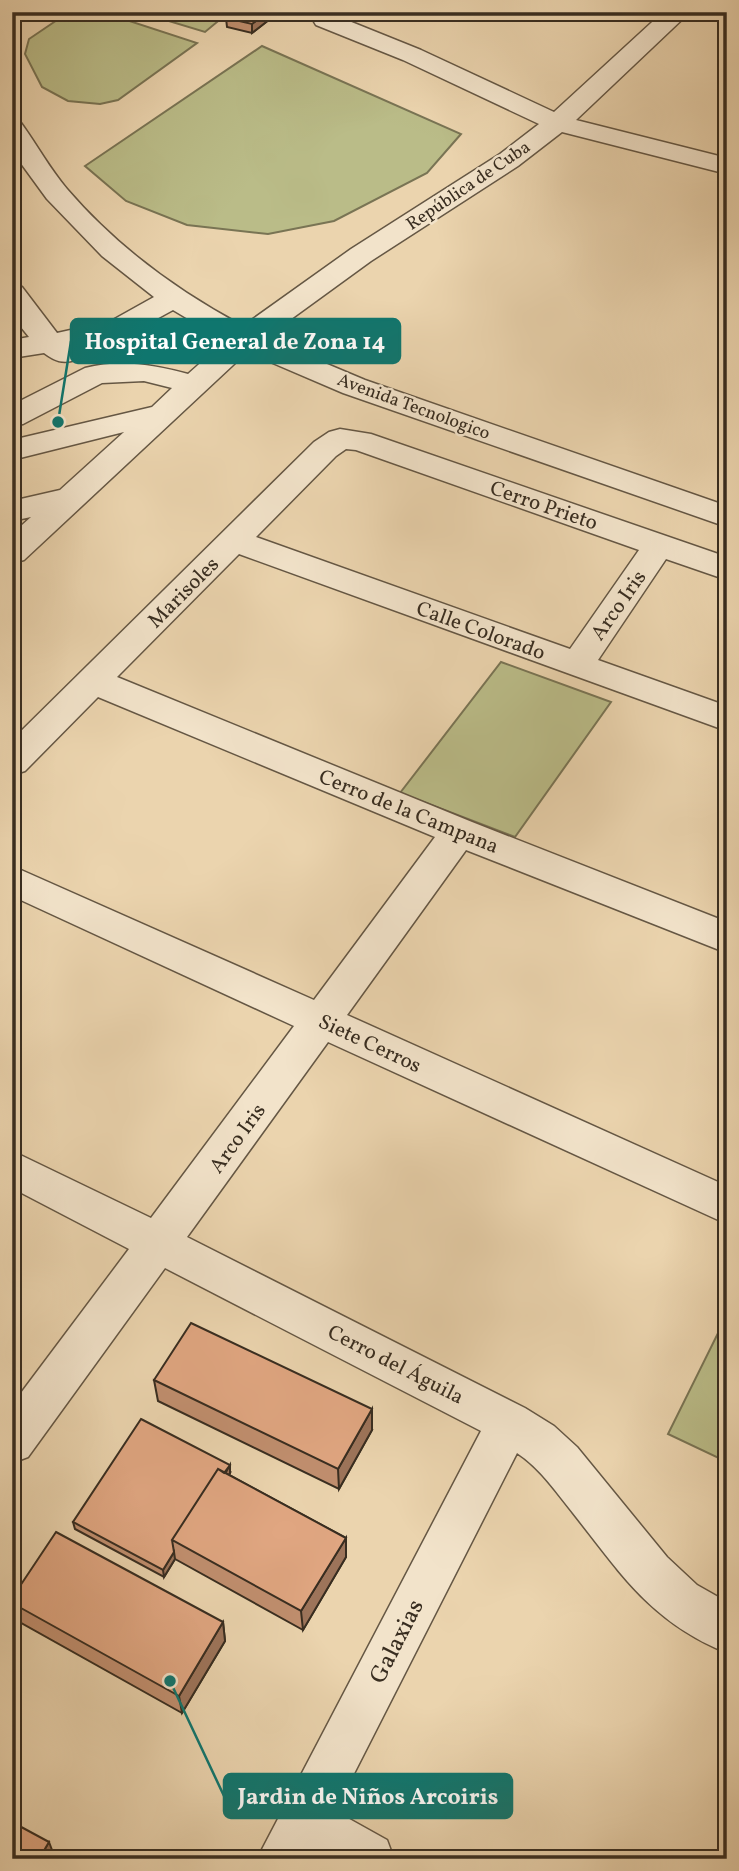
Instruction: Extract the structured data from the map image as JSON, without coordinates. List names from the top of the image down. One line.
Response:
{"streets":{"street":["República de Cuba","Avenida Tecnologico","Cerro Prieto","Marisoles","Arco Iris","Calle Colorado","Cerro de la Campana","Siete Cerros","Cerro del Águila","Galaxias"]},"crossings":[["República de Cuba","Avenida Tecnologico"],["Cerro Prieto","Marisoles"],["Cerro Prieto","Arco Iris"],["Marisoles","Calle Colorado"],["Marisoles","Cerro de la Campana"],["Arco Iris","Calle Colorado"],["Arco Iris","Cerro de la Campana"],["Arco Iris","Siete Cerros"],["Arco Iris","Cerro del Águila"],["Cerro del Águila","Galaxias"]],"places":["Hospital General de Zona 14","Jardin de Niños Arcoiris"]}
